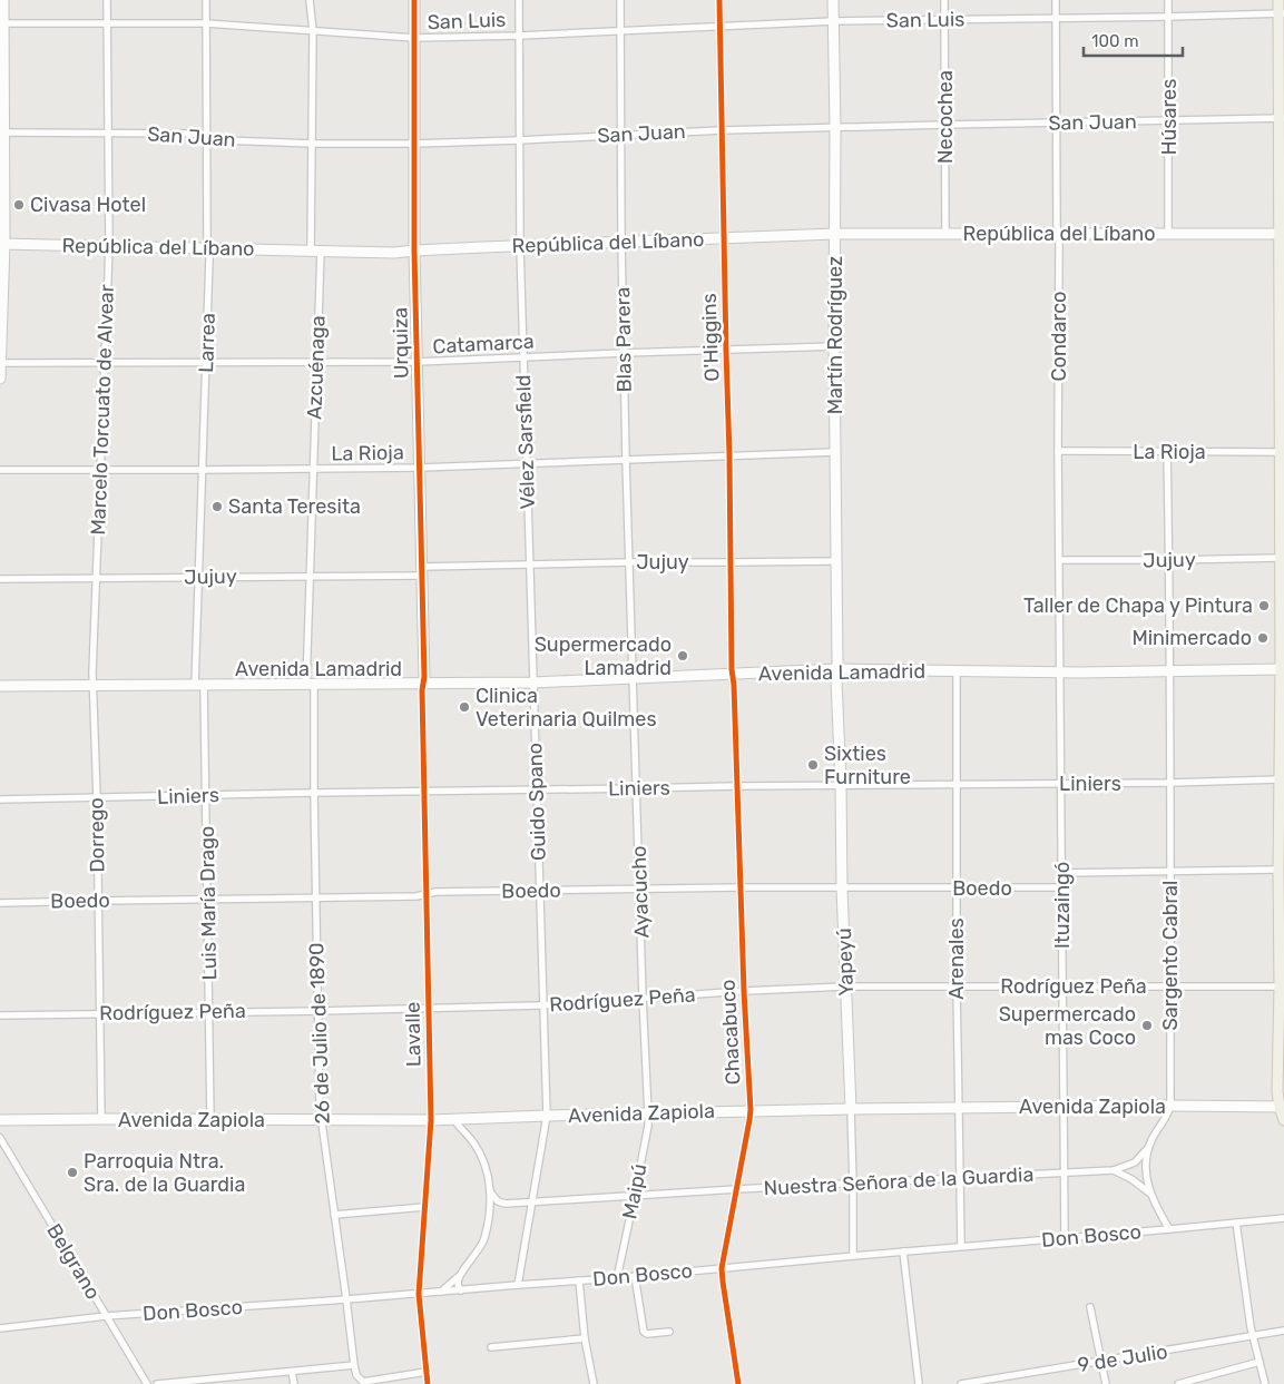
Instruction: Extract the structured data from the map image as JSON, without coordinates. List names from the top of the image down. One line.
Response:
{"streets":{"street":["San Luis","Necochea","Húsares","San Juan","República del Líbano","Martín Rodríguez","Condarco","O'Higgins","Blas Parera","Larrea","Urquiza","Catamarca","Azcuénaga","Marcelo Torcuato de Alvear","Vélez Sarsfield","La Rioja","Jujuy","Avenida Lamadrid","Liniers","Guido Spano","Dorrego","Boedo","Ayacucho","Luis María Drago","Ituzaingó","Sargento Cabral","Arenales","Yapeyú","Rodríguez Peña","Chacabuco","26 de Julio de 1890","Lavalle","Avenida Zapiola","Nuestra Señora de la Guardia","Maipú","Don Bosco","Belgrano","9 de Julio"]},"crossings":[["San Luis","Necochea"],["San Luis","Húsares"],["San Luis","Martín Rodríguez"],["San Luis","Condarco"],["San Luis","O'Higgins"],["San Luis","Blas Parera"],["San Luis","Larrea"],["San Luis","Urquiza"],["San Luis","Azcuénaga"],["San Luis","Marcelo Torcuato de Alvear"],["San Luis","Vélez Sarsfield"],["Necochea","San Juan"],["Necochea","República del Líbano"],["Húsares","San Juan"],["Húsares","República del Líbano"],["San Juan","Martín Rodríguez"],["San Juan","Condarco"],["San Juan","O'Higgins"],["San Juan","Blas Parera"],["San Juan","Larrea"],["San Juan","Urquiza"],["San Juan","Azcuénaga"],["San Juan","Marcelo Torcuato de Alvear"],["San Juan","Vélez Sarsfield"],["República del Líbano","Martín Rodríguez"],["República del Líbano","Condarco"],["República del Líbano","O'Higgins"],["República del Líbano","Blas Parera"],["República del Líbano","Larrea"],["República del Líbano","Urquiza"],["República del Líbano","Azcuénaga"],["República del Líbano","Marcelo Torcuato de Alvear"],["República del Líbano","Vélez Sarsfield"],["Martín Rodríguez","Catamarca"],["Martín Rodríguez","La Rioja"],["Martín Rodríguez","Jujuy"],["Martín Rodríguez","Avenida Lamadrid"],["Martín Rodríguez","Yapeyú"],["Condarco","La Rioja"],["Condarco","Jujuy"],["Condarco","Avenida Lamadrid"],["Condarco","Ituzaingó"],["O'Higgins","Catamarca"],["O'Higgins","La Rioja"],["O'Higgins","Jujuy"],["O'Higgins","Avenida Lamadrid"],["O'Higgins","Chacabuco"],["Blas Parera","Catamarca"],["Blas Parera","La Rioja"],["Blas Parera","Jujuy"],["Blas Parera","Avenida Lamadrid"],["Blas Parera","Ayacucho"],["Larrea","Catamarca"],["Larrea","La Rioja"],["Larrea","Jujuy"],["Larrea","Avenida Lamadrid"],["Larrea","Luis María Drago"],["Urquiza","Catamarca"],["Urquiza","La Rioja"],["Urquiza","Jujuy"],["Urquiza","Avenida Lamadrid"],["Urquiza","Lavalle"],["Catamarca","Azcuénaga"],["Catamarca","Marcelo Torcuato de Alvear"],["Catamarca","Vélez Sarsfield"],["Azcuénaga","La Rioja"],["Azcuénaga","Jujuy"],["Azcuénaga","Avenida Lamadrid"],["Azcuénaga","26 de Julio de 1890"],["Marcelo Torcuato de Alvear","La Rioja"],["Marcelo Torcuato de Alvear","Jujuy"],["Marcelo Torcuato de Alvear","Avenida Lamadrid"],["Marcelo Torcuato de Alvear","Dorrego"],["Vélez Sarsfield","La Rioja"],["Vélez Sarsfield","Jujuy"],["Vélez Sarsfield","Avenida Lamadrid"],["Vélez Sarsfield","Guido Spano"],["Avenida Lamadrid","Guido Spano"],["Avenida Lamadrid","Dorrego"],["Avenida Lamadrid","Ayacucho"],["Avenida Lamadrid","Luis María Drago"],["Avenida Lamadrid","Ituzaingó"],["Avenida Lamadrid","Sargento Cabral"],["Avenida Lamadrid","Arenales"],["Avenida Lamadrid","Yapeyú"],["Avenida Lamadrid","Chacabuco"],["Avenida Lamadrid","26 de Julio de 1890"],["Avenida Lamadrid","Lavalle"],["Liniers","Guido Spano"],["Liniers","Dorrego"],["Liniers","Ayacucho"],["Liniers","Luis María Drago"],["Liniers","Ituzaingó"],["Liniers","Sargento Cabral"],["Liniers","Arenales"],["Liniers","Yapeyú"],["Liniers","Chacabuco"],["Liniers","26 de Julio de 1890"],["Liniers","Lavalle"],["Guido Spano","Boedo"],["Guido Spano","Rodríguez Peña"],["Guido Spano","Avenida Zapiola"],["Guido Spano","Nuestra Señora de la Guardia"],["Guido Spano","Don Bosco"],["Dorrego","Boedo"],["Dorrego","Rodríguez Peña"],["Dorrego","Avenida Zapiola"],["Boedo","Ayacucho"],["Boedo","Luis María Drago"],["Boedo","Ituzaingó"],["Boedo","Arenales"],["Boedo","Yapeyú"],["Boedo","Chacabuco"],["Boedo","26 de Julio de 1890"],["Boedo","Lavalle"],["Ayacucho","Rodríguez Peña"],["Ayacucho","Avenida Zapiola"],["Ayacucho","Maipú"],["Luis María Drago","Rodríguez Peña"],["Luis María Drago","Avenida Zapiola"],["Ituzaingó","Rodríguez Peña"],["Ituzaingó","Avenida Zapiola"],["Ituzaingó","Nuestra Señora de la Guardia"],["Ituzaingó","Don Bosco"],["Sargento Cabral","Rodríguez Peña"],["Sargento Cabral","Avenida Zapiola"],["Sargento Cabral","Nuestra Señora de la Guardia"],["Sargento Cabral","Don Bosco"],["Arenales","Rodríguez Peña"],["Arenales","Avenida Zapiola"],["Arenales","Nuestra Señora de la Guardia"],["Arenales","Don Bosco"],["Yapeyú","Rodríguez Peña"],["Yapeyú","Avenida Zapiola"],["Yapeyú","Nuestra Señora de la Guardia"],["Yapeyú","Don Bosco"],["Rodríguez Peña","Chacabuco"],["Rodríguez Peña","26 de Julio de 1890"],["Rodríguez Peña","Lavalle"],["Chacabuco","Avenida Zapiola"],["Chacabuco","Nuestra Señora de la Guardia"],["Chacabuco","Don Bosco"],["26 de Julio de 1890","Lavalle"],["26 de Julio de 1890","Avenida Zapiola"],["26 de Julio de 1890","Don Bosco"],["Lavalle","Avenida Zapiola"],["Lavalle","Don Bosco"],["Avenida Zapiola","Maipú"],["Nuestra Señora de la Guardia","Maipú"],["Maipú","Don Bosco"],["Don Bosco","Belgrano"]],"places":["Civasa Hotel","Santa Teresita","Taller de Chapa y Pintura","Minimercado","Supermercado Lamadrid","Clinica Veterinaria Quilmes","Sixties Furniture","Supermercado mas Coco","Parroquia Ntra. Sra. de la Guardia"],"scale_bar":"100 m"}
